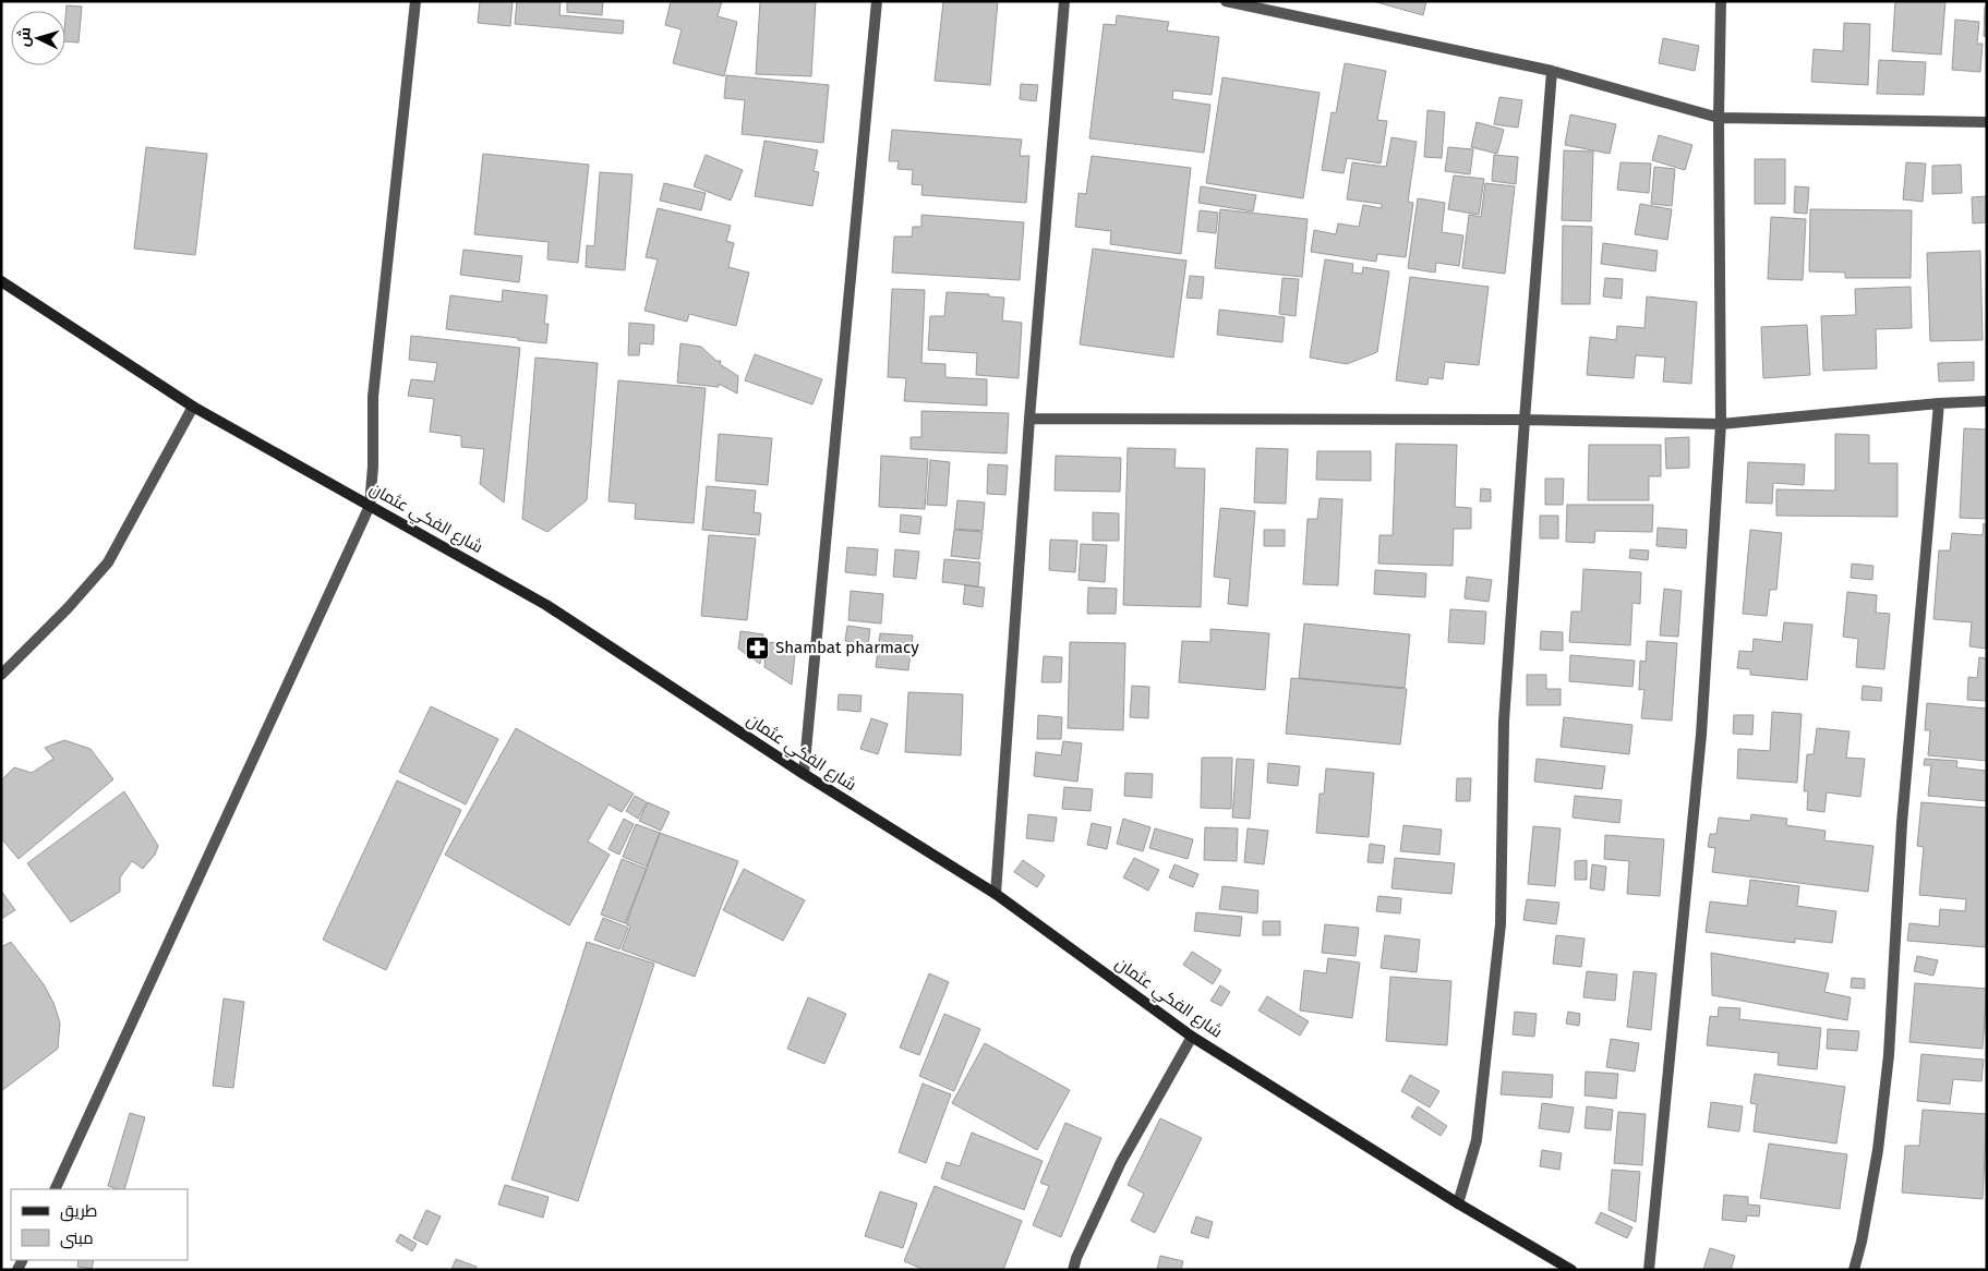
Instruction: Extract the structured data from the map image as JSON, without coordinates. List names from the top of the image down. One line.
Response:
{"streets":{"street":["شارع الفكي عثمان"]},"places":{"pharmacy":["Shambat pharmacy"]},"legend":["طريق","مبنى"],"north":"left"}
